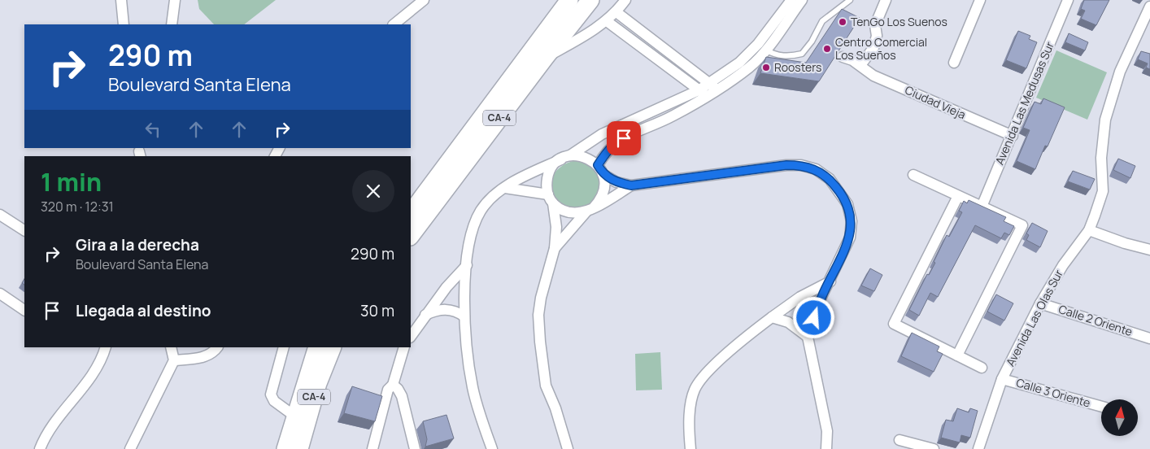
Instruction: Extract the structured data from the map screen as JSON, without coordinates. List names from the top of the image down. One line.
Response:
{"streets":{"highway":["CA-4"],"street":["Ciudad Vieja","Avenida Las Medusas Sur","Avenida Las Olas Sur","Calle 2 Oriente","Calle 3 Oriente"]},"crossings":[["Ciudad Vieja","Avenida Las Medusas Sur"],["Avenida Las Olas Sur","Calle 2 Oriente"],["Avenida Las Olas Sur","Calle 3 Oriente"]],"places":["TenGo Los Suenos","Centro Comercial Los Sueños","Roosters"],"north":"top","page":{"turn":["290 m","Boulevard Santa Elena"],"heading":["1 min","320 m · 12:31"],"list":[{"name":"Gira a la derecha","note":"Boulevard Santa Elena","value":"290 m"},{"name":"Llegada al destino","value":"30 m"}]}}
